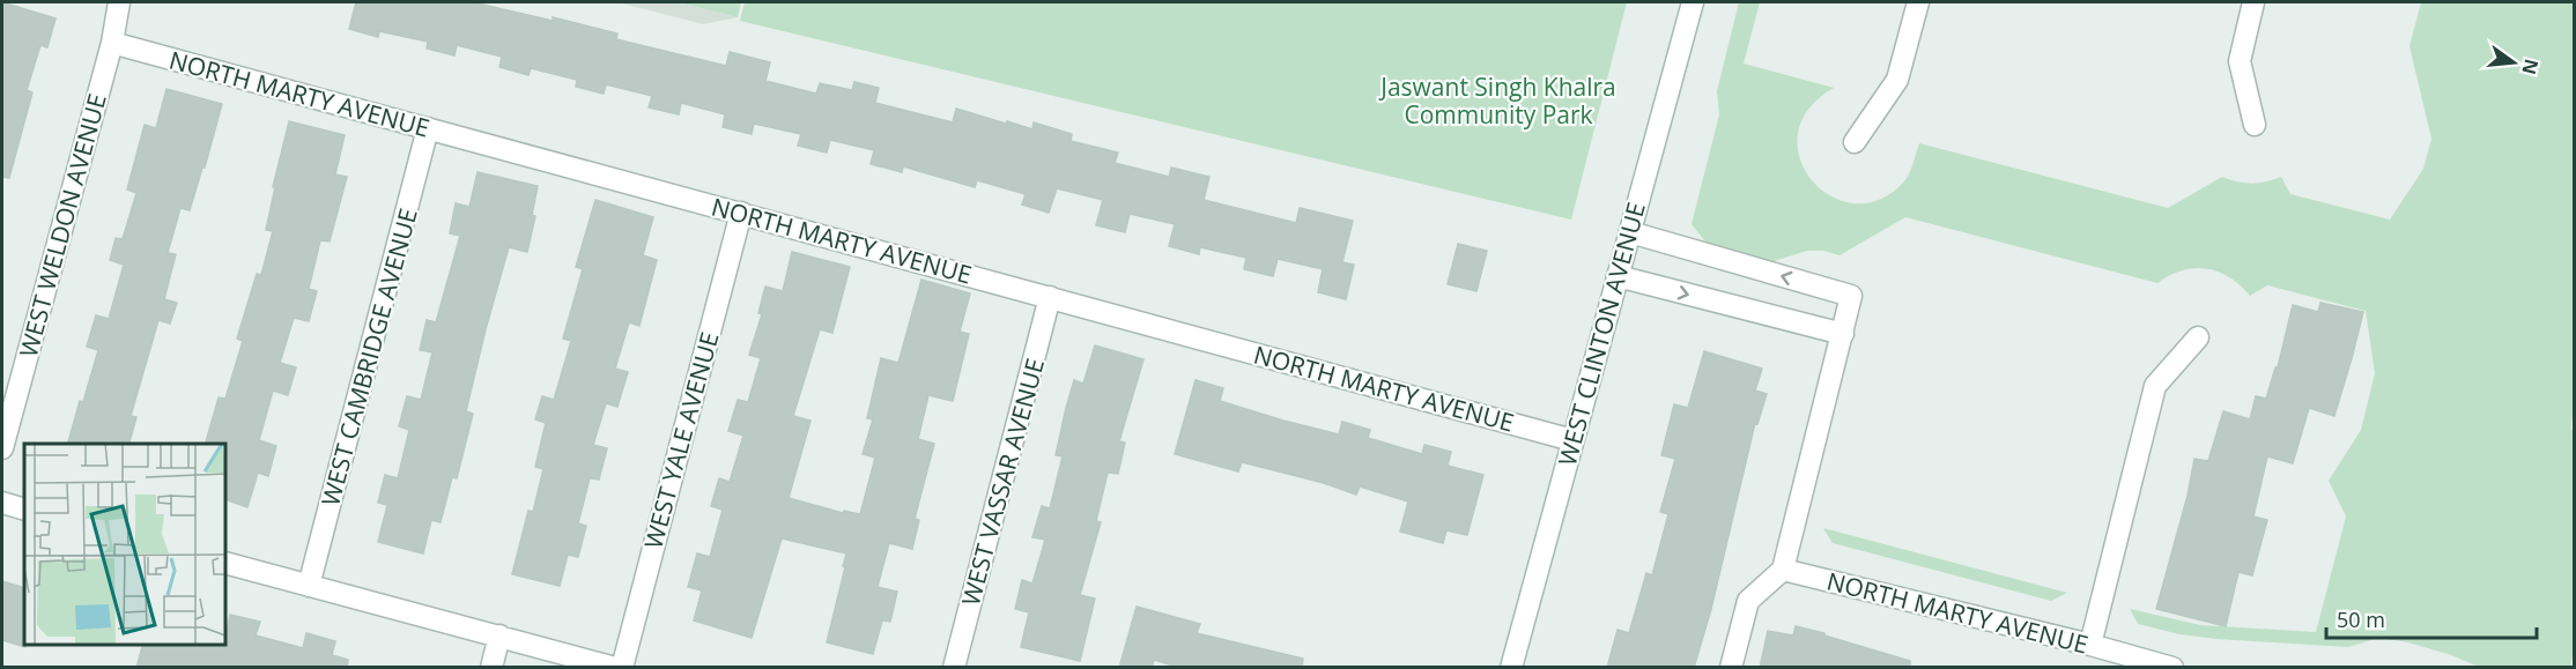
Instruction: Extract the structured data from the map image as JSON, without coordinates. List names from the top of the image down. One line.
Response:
{"streets":{"street":["NORTH MARTY AVENUE","WEST WELDON AVENUE","WEST CLINTON AVENUE","WEST CAMBRIDGE AVENUE","WEST YALE AVENUE","WEST VASSAR AVENUE"]},"crossings":[["NORTH MARTY AVENUE","WEST WELDON AVENUE"],["NORTH MARTY AVENUE","WEST CLINTON AVENUE"],["NORTH MARTY AVENUE","WEST CAMBRIDGE AVENUE"],["NORTH MARTY AVENUE","WEST YALE AVENUE"],["NORTH MARTY AVENUE","WEST VASSAR AVENUE"]],"parks":["Jaswant Singh Khalra Community Park"],"scale_bar":"50 m","north":"right"}
